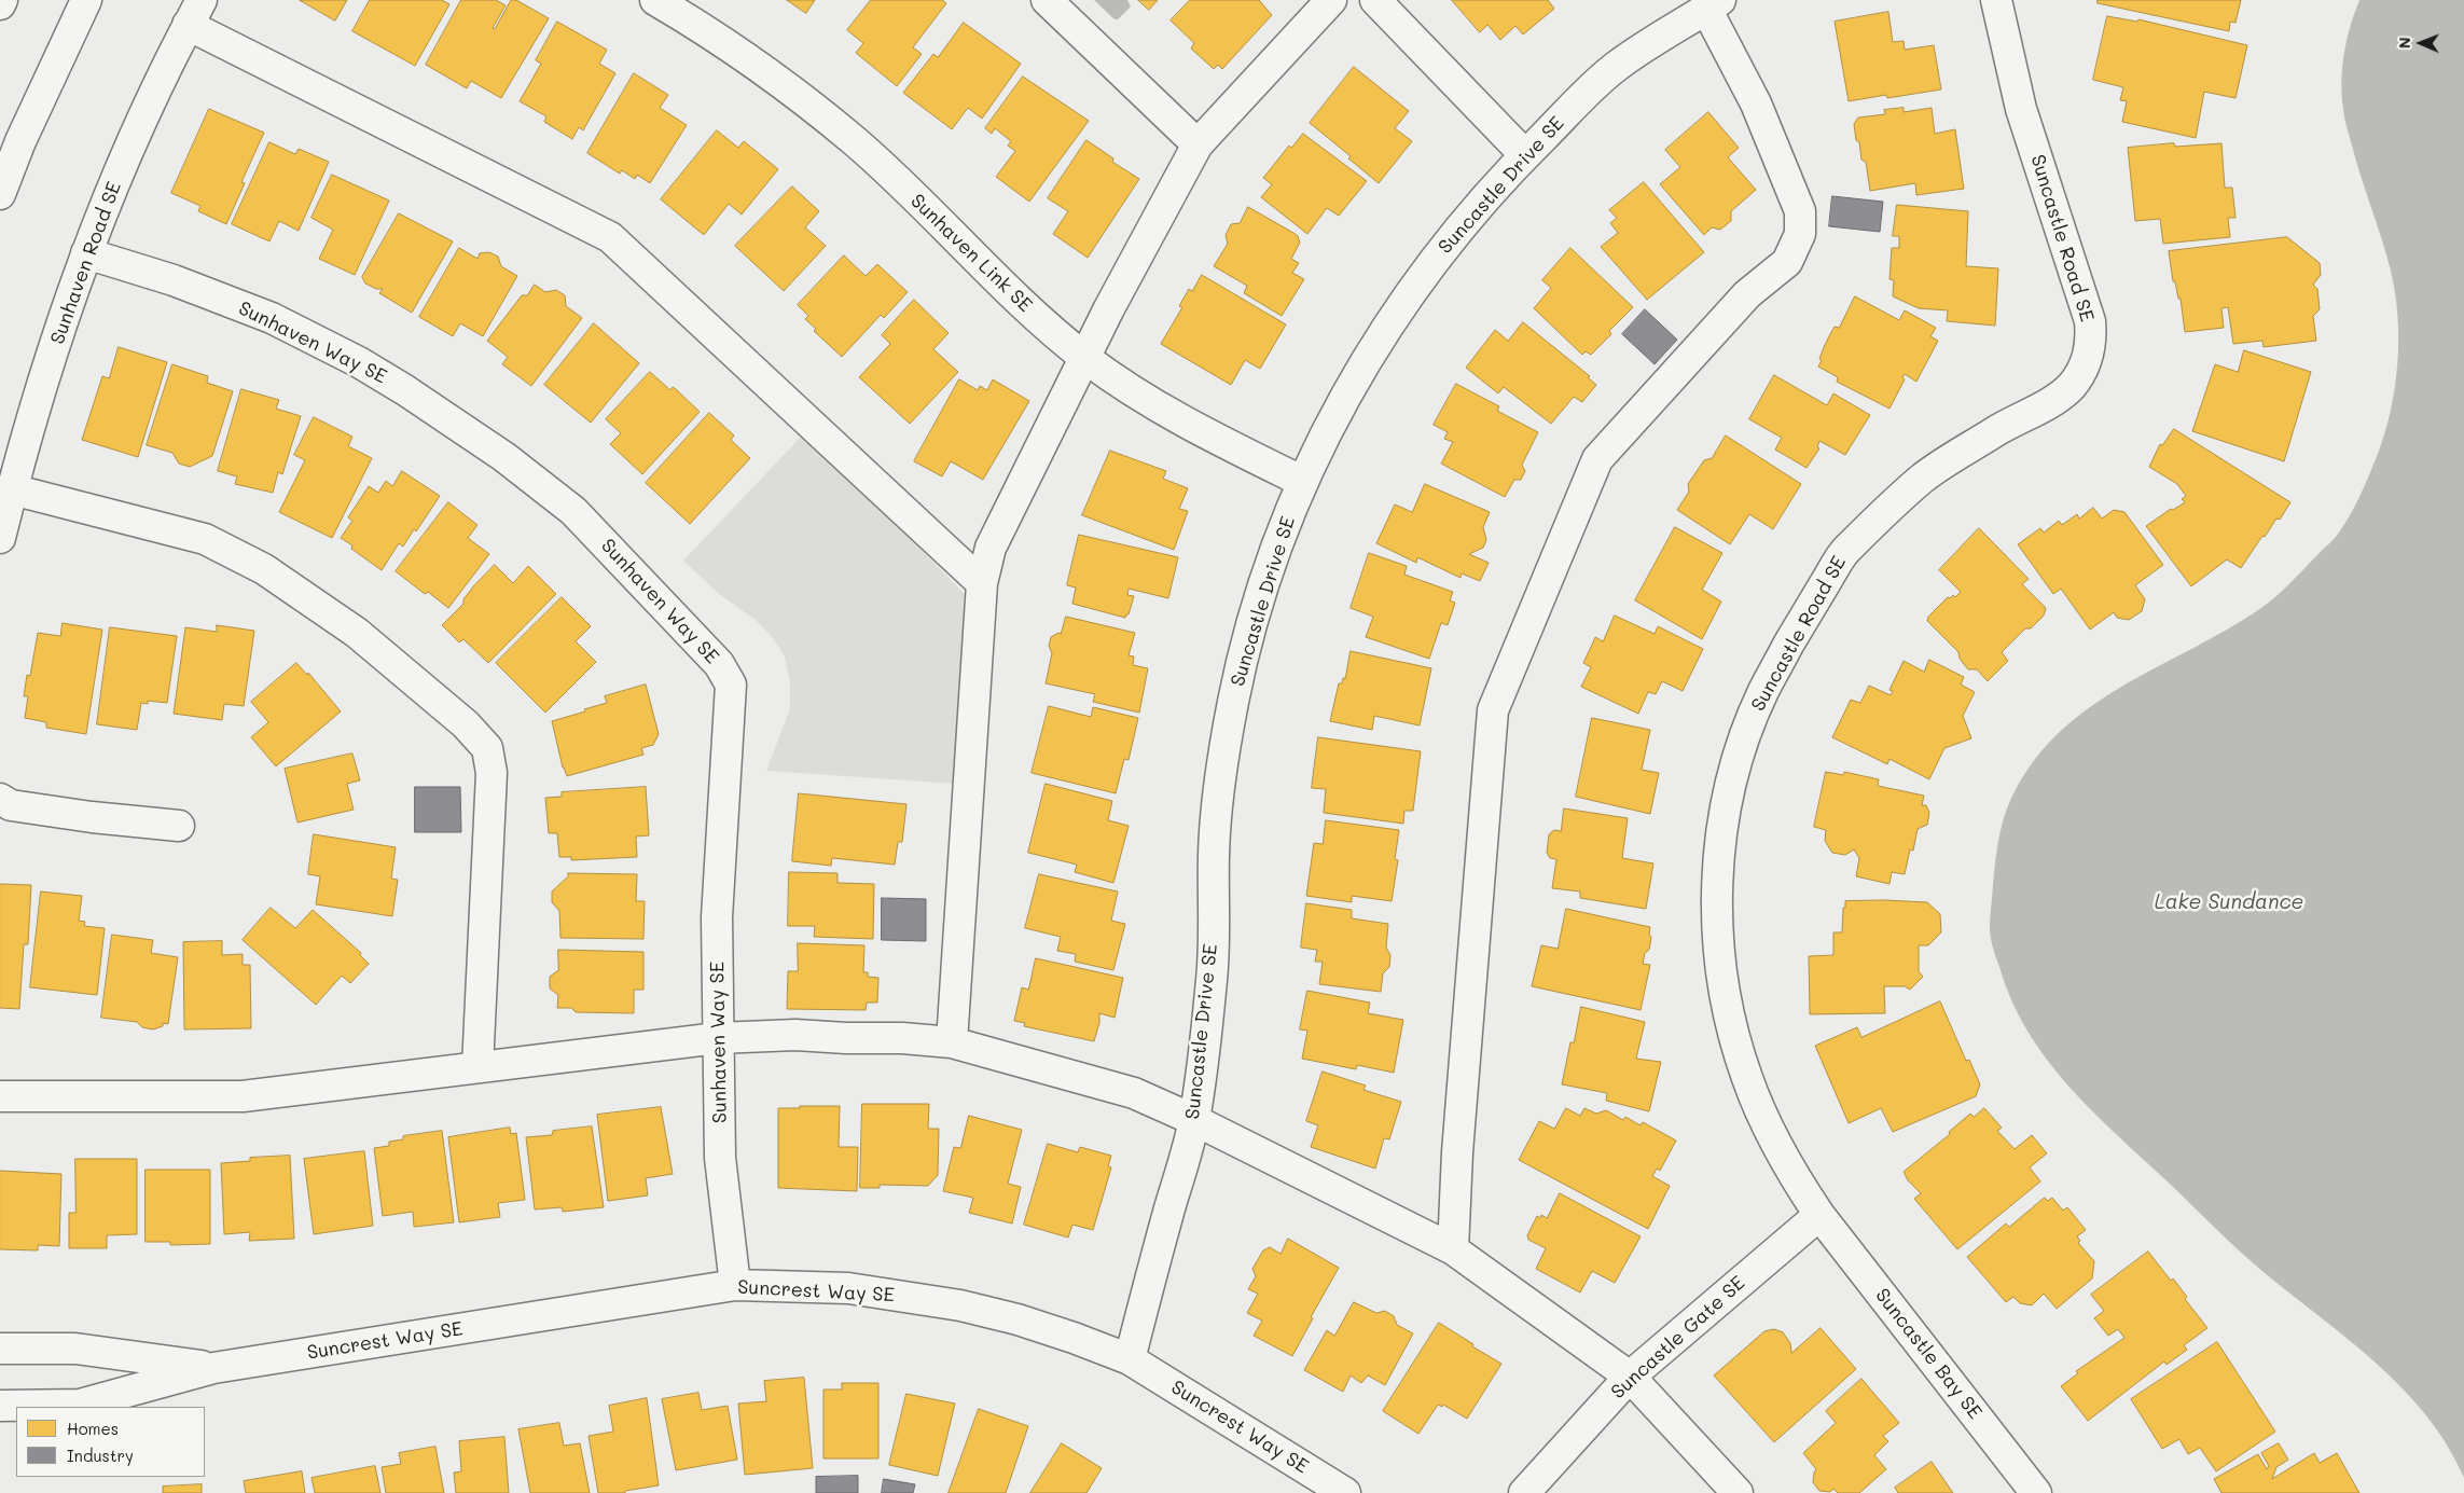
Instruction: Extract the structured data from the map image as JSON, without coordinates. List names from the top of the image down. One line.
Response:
{"streets":{"street":["Suncastle Drive SE","Suncastle Road SE","Sunhaven Link SE","Sunhaven Road SE","Sunhaven Way SE","Suncrest Way SE","Suncastle Gate SE","Suncastle Bay SE"]},"crossings":[["Suncastle Drive SE","Sunhaven Link SE"],["Suncastle Drive SE","Suncrest Way SE"],["Suncastle Road SE","Suncastle Gate SE"],["Suncastle Road SE","Suncastle Bay SE"],["Sunhaven Road SE","Sunhaven Way SE"],["Sunhaven Way SE","Suncrest Way SE"],["Suncastle Gate SE","Suncastle Bay SE"]],"water":["Lake Sundance"],"legend":["Homes","Industry"],"north":"left"}
